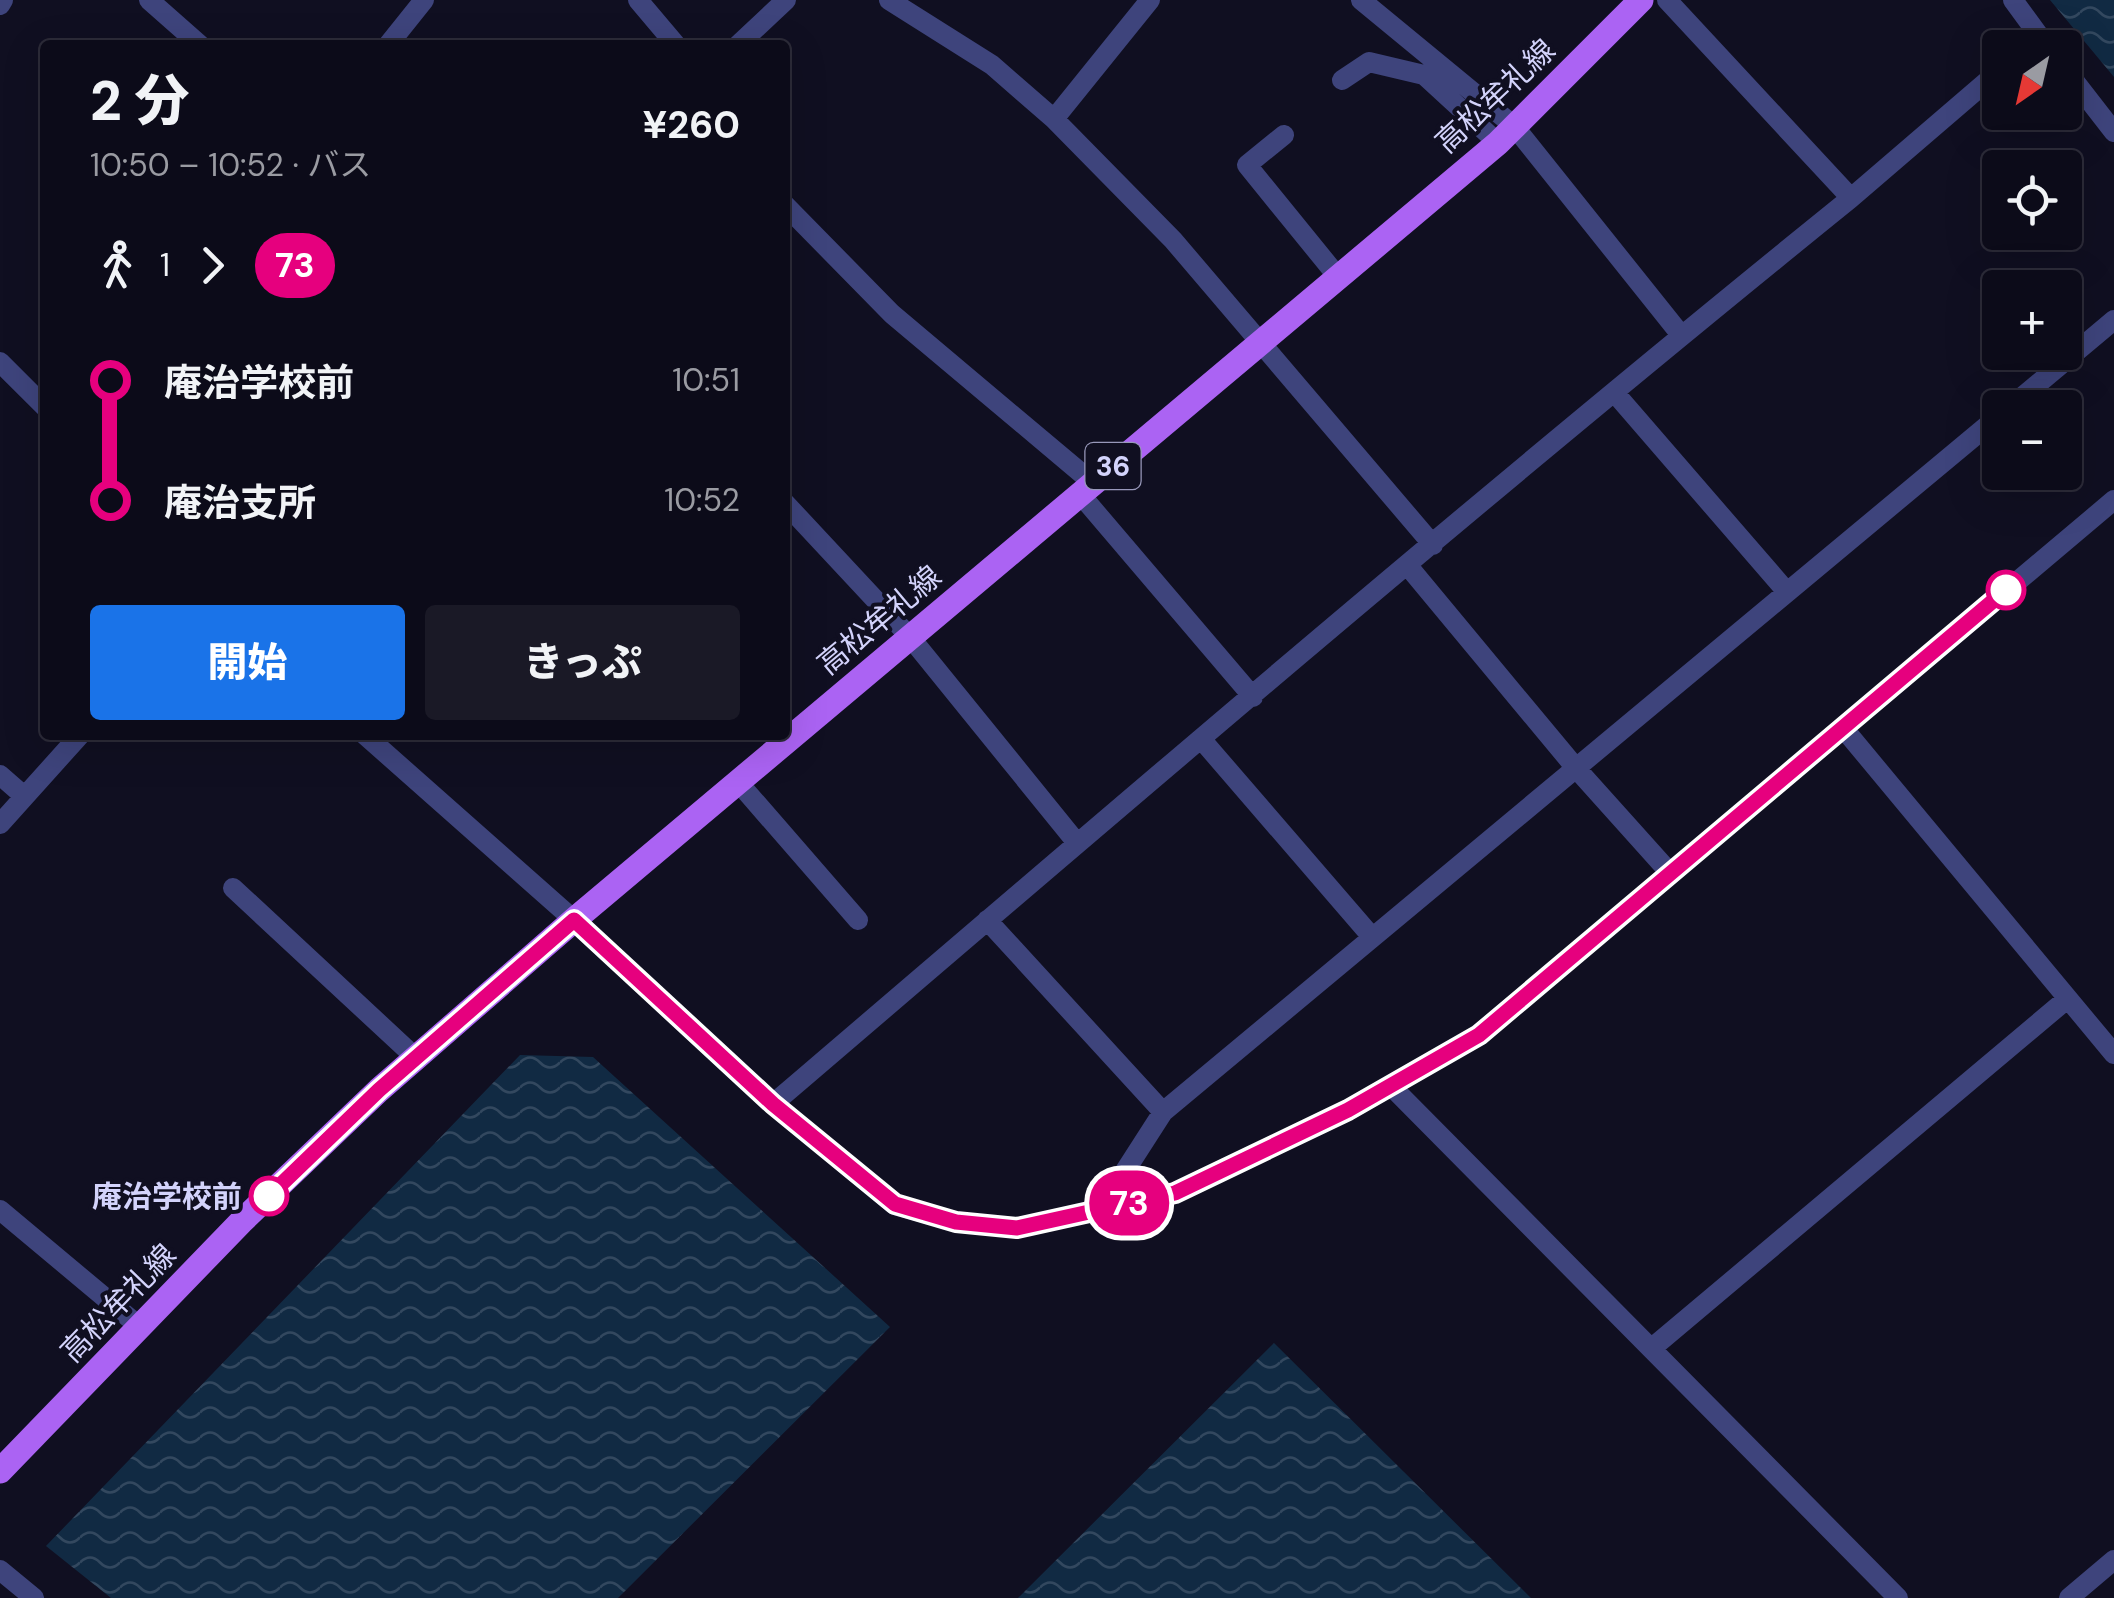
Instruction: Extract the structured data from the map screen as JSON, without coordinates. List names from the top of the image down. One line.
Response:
{"streets":{"main road":["高松牟礼線","36"]},"places":["庵治学校前"],"lines":["bus line 73"],"north":"bottom left","page":{"on_map":"73","map_buttons":["+","−"],"heading":["2 分","10:50 – 10:52 · バス","¥260"],"legs":["1","73"],"list":[{"name":"庵治学校前","value":"10:51"},{"name":"庵治支所","value":"10:52"}],"buttons":["開始","きっぷ"]}}
